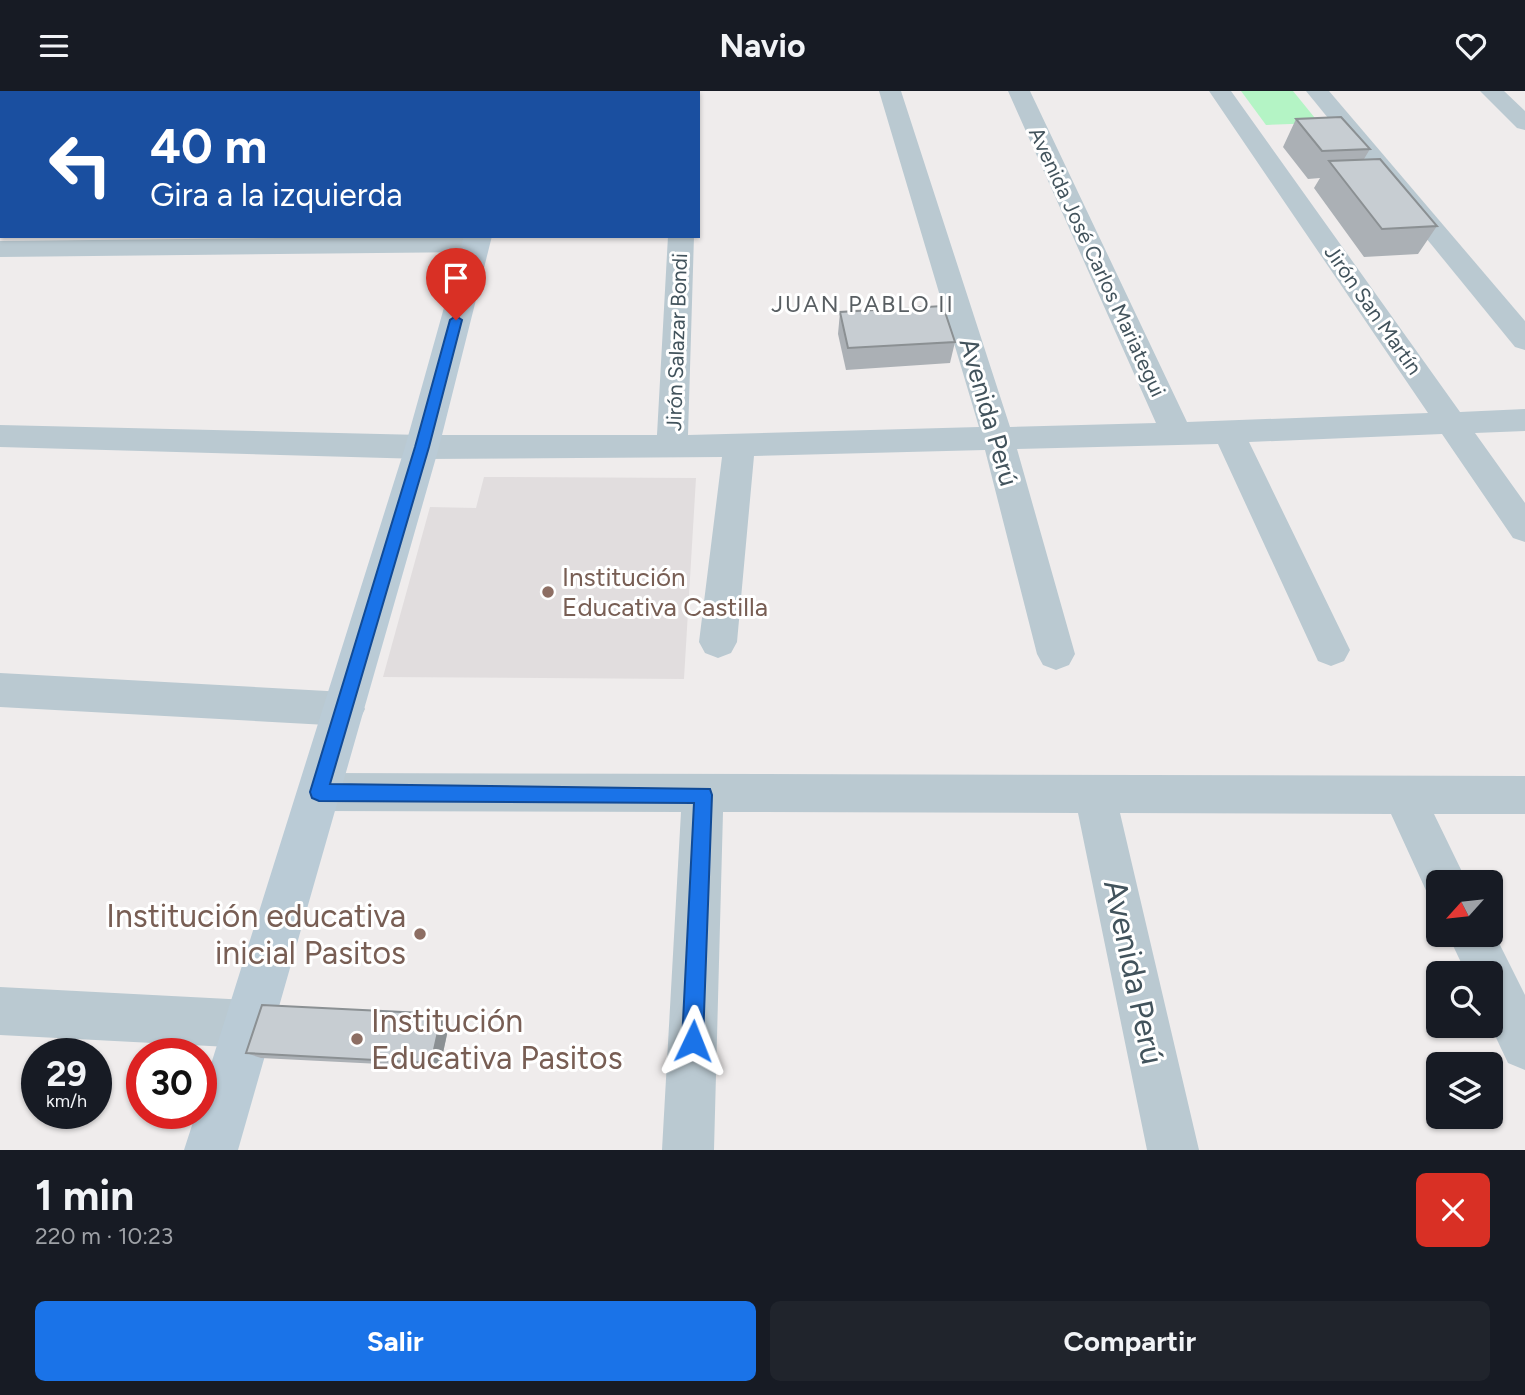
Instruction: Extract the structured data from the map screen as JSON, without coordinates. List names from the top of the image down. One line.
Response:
{"streets":{"street":["Avenida José Carlos Mariategui","Jirón San Martín","Jirón Salazar Bondi","Avenida Perú"]},"districts":["JUAN PABLO II"],"places":["Institución Educativa Castilla","Institución educativa inicial Pasitos","Institución Educativa Pasitos"],"north":"bottom left","page":{"header":"Navio","turn":["40 m","Gira a la izquierda"],"speed":"29 km/h","limit":"30","heading":["1 min","220 m · 10:23"],"buttons":["Salir","Compartir"]}}
